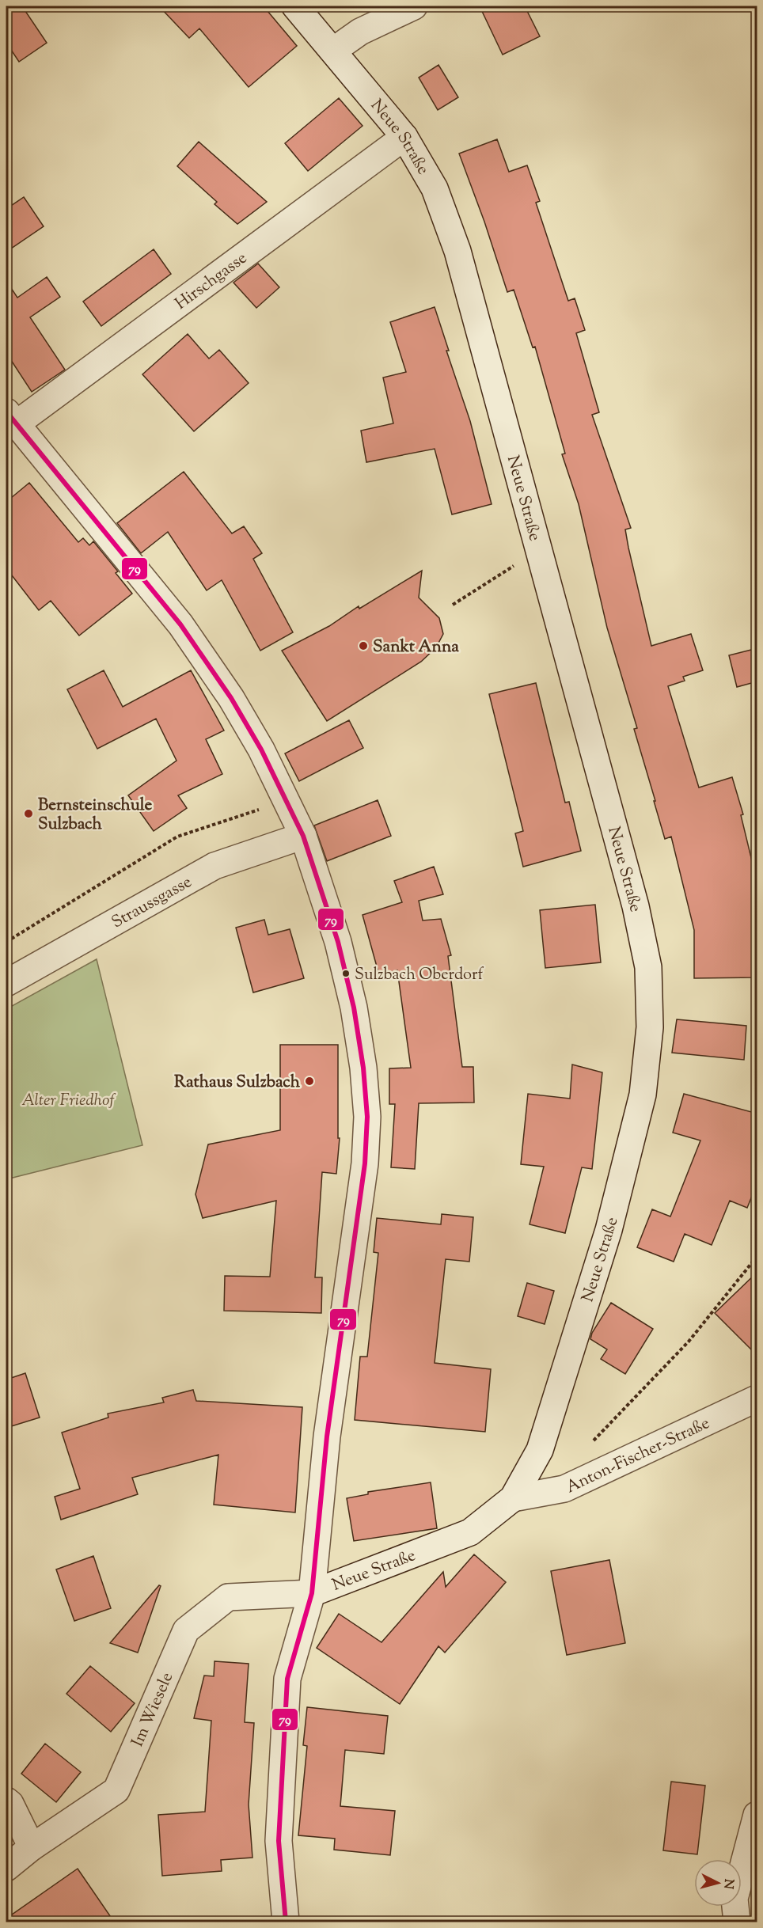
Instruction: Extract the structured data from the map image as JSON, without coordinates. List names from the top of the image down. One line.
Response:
{"streets":{"street":["Neue Straße","Hirschgasse","Straussgasse","Anton-Fischer-Straße","Im Wiesele"]},"crossings":[["Neue Straße","Hirschgasse"],["Neue Straße","Anton-Fischer-Straße"],["Neue Straße","Im Wiesele"]],"parks":["Alter Friedhof"],"places":["Sankt Anna","Bernsteinschule Sulzbach","Sulzbach Oberdorf","Rathaus Sulzbach"],"lines":["transit line 79"],"north":"right"}
